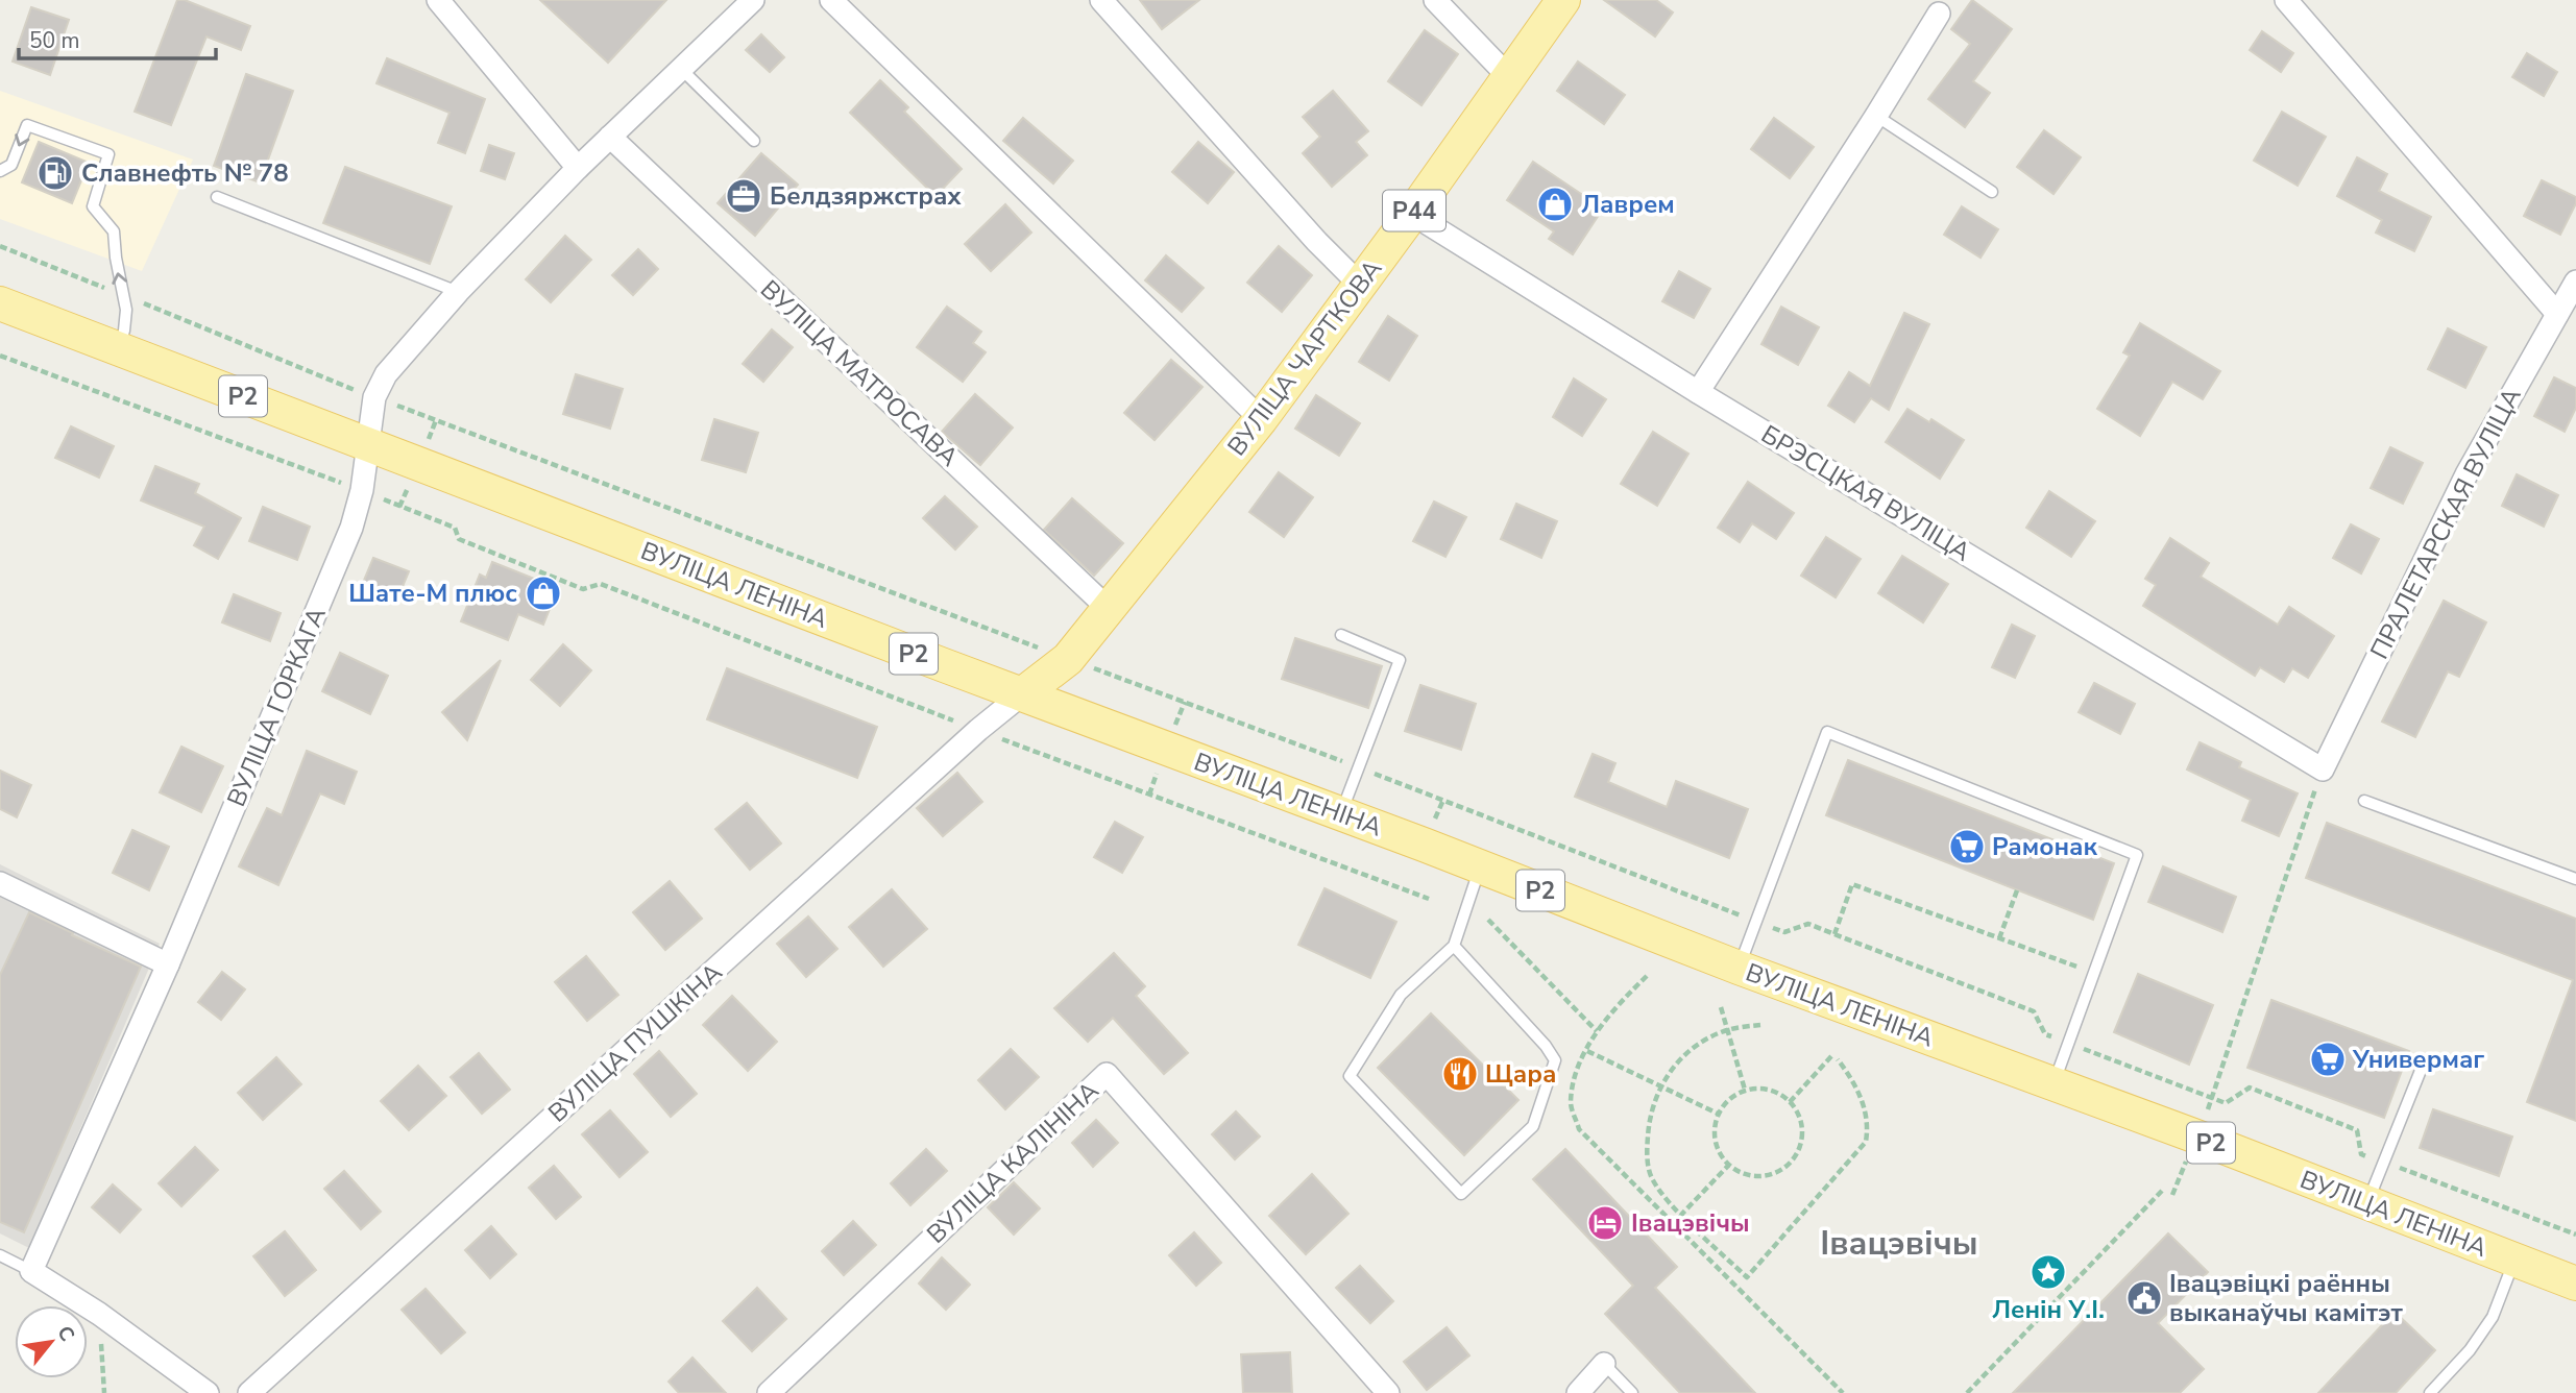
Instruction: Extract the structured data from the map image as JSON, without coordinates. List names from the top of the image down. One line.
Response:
{"streets":{"main road":["Р44","ВУЛІЦА ЧАРТКОВА","Р2","ВУЛІЦА ЛЕНІНА"],"street":["ВУЛІЦА МАТРОСАВА","БРЭСЦКАЯ ВУЛІЦА","ПРАЛЕТАРСКАЯ ВУЛІЦА","ВУЛІЦА ГОРКАГА","ВУЛІЦА ПУШКІНА","ВУЛІЦА КАЛІНІНА"]},"crossings":[["ВУЛІЦА ЧАРТКОВА","ВУЛІЦА МАТРОСАВА"],["ВУЛІЦА ЧАРТКОВА","БРЭСЦКАЯ ВУЛІЦА"],["ВУЛІЦА ЧАРТКОВА","ВУЛІЦА ЛЕНІНА"],["ВУЛІЦА ЧАРТКОВА","ВУЛІЦА ПУШКІНА"],["БРЭСЦКАЯ ВУЛІЦА","ПРАЛЕТАРСКАЯ ВУЛІЦА"],["ВУЛІЦА ЛЕНІНА","ВУЛІЦА ГОРКАГА"],["ВУЛІЦА ЛЕНІНА","ВУЛІЦА ПУШКІНА"]],"districts":["Івацэвічы"],"places":{"fuel station":["Славнефть № 78"],"office":["Белдзяржстрах"],"shop":["Лаврем","Шате-М плюс"],"supermarket":["Рамонак","Универмаг"],"restaurant":["Щара"],"hotel":["Івацэвічы"],"place":["Ленін У.І."],"public building":["Івацэвіцкі раённы выканаўчы камітэт"]},"scale_bar":"50 m","north":"top right"}
